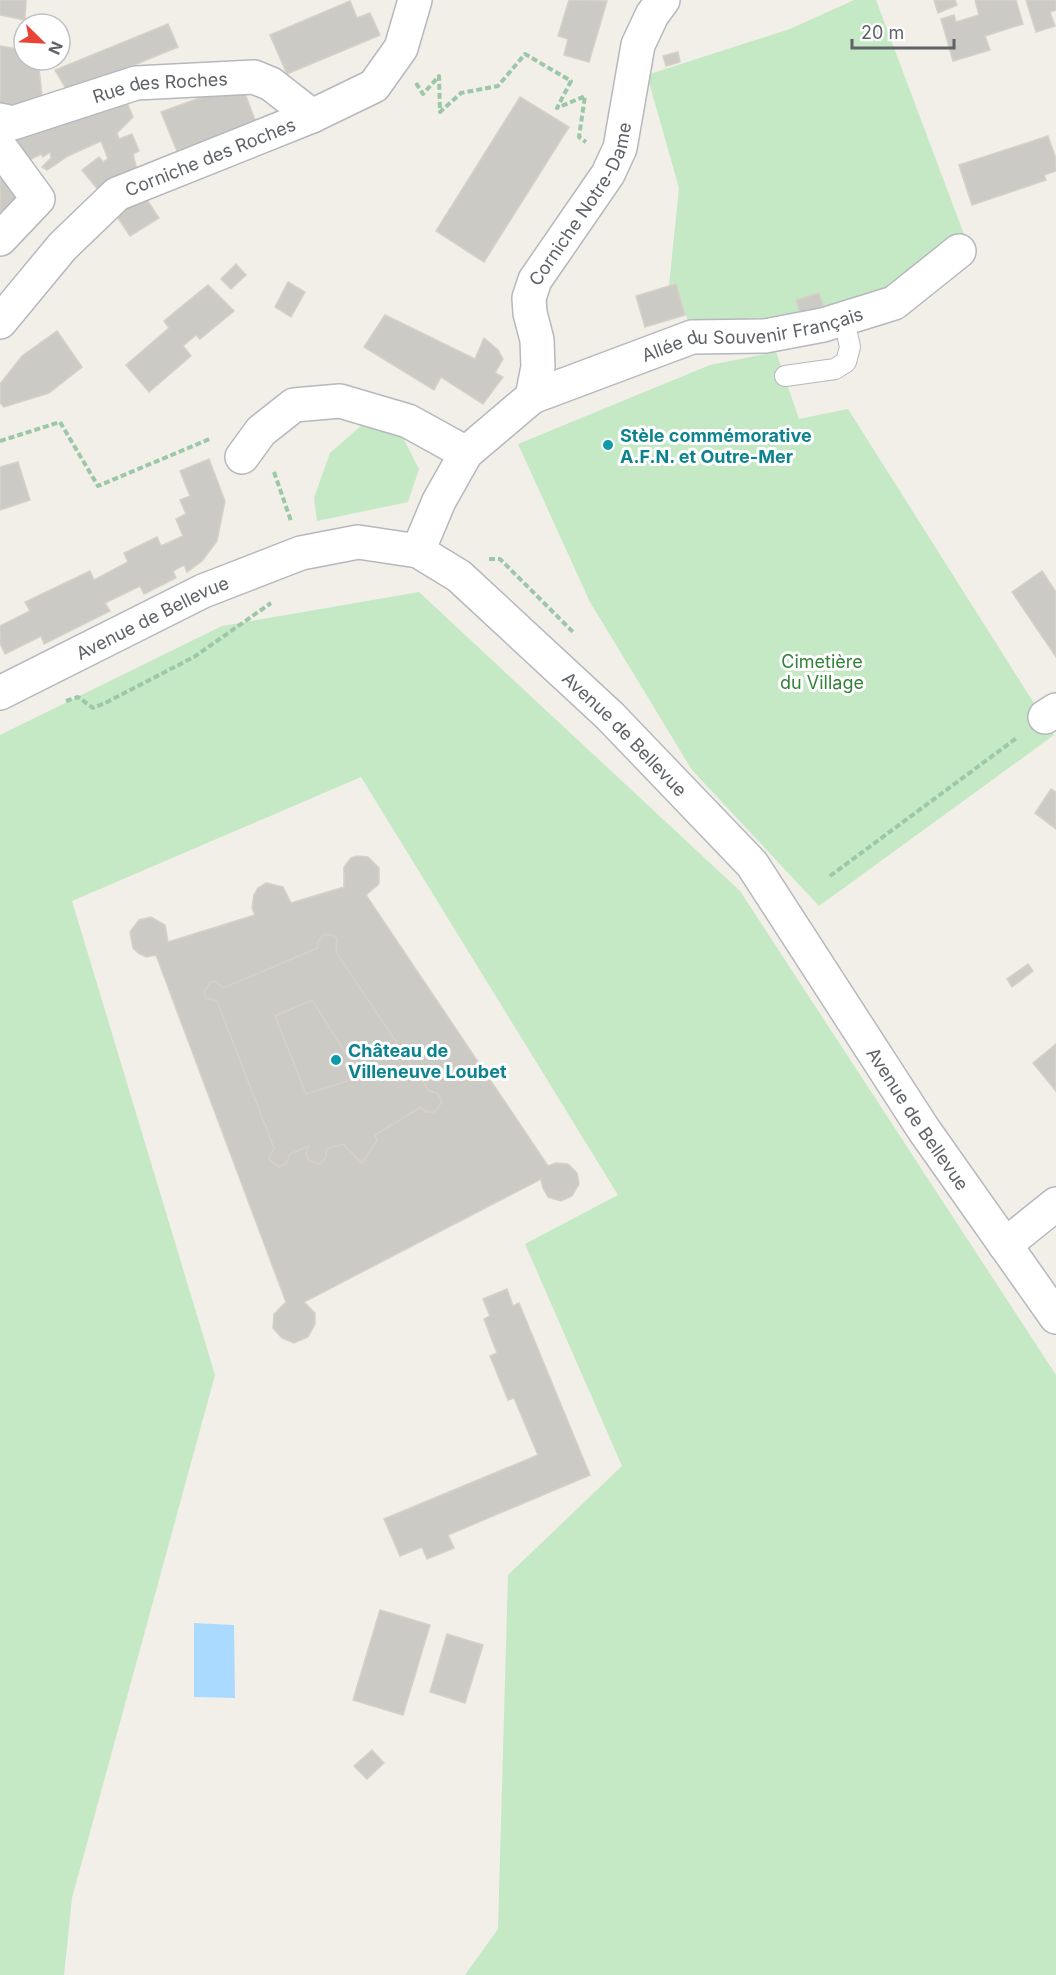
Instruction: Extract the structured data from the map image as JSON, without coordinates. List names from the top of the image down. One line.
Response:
{"streets":{"street":["Rue des Roches","Corniche des Roches","Corniche Notre-Dame","Allée du Souvenir Français","Avenue de Bellevue"]},"crossings":[["Rue des Roches","Corniche des Roches"],["Corniche Notre-Dame","Allée du Souvenir Français"]],"parks":["Cimetière du Village"],"places":["Stèle commémorative A.F.N. et Outre-Mer","Château de Villeneuve Loubet"],"scale_bar":"20 m","north":"bottom right"}
